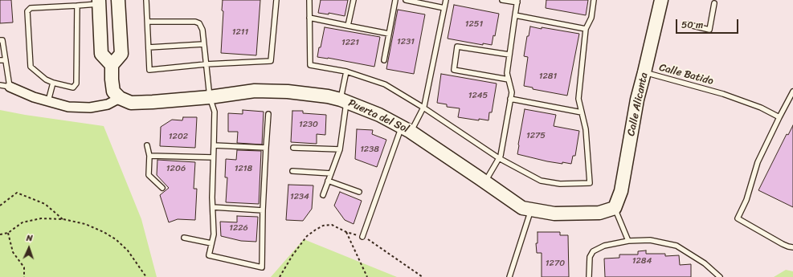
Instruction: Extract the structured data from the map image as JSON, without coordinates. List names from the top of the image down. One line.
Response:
{"streets":{"street":["Calle Alicanta","Puerta del Sol"],"lane":["Calle Batido"]},"crossings":[["Calle Batido","Calle Alicanta"],["Calle Alicanta","Puerta del Sol"]],"house_numbers":["1251","1211","1231","1221","1281","1245","1230","1275","1202","1238","1206","1218","1234","1226","1284","1270"],"scale_bar":"50 m","north":"top"}
